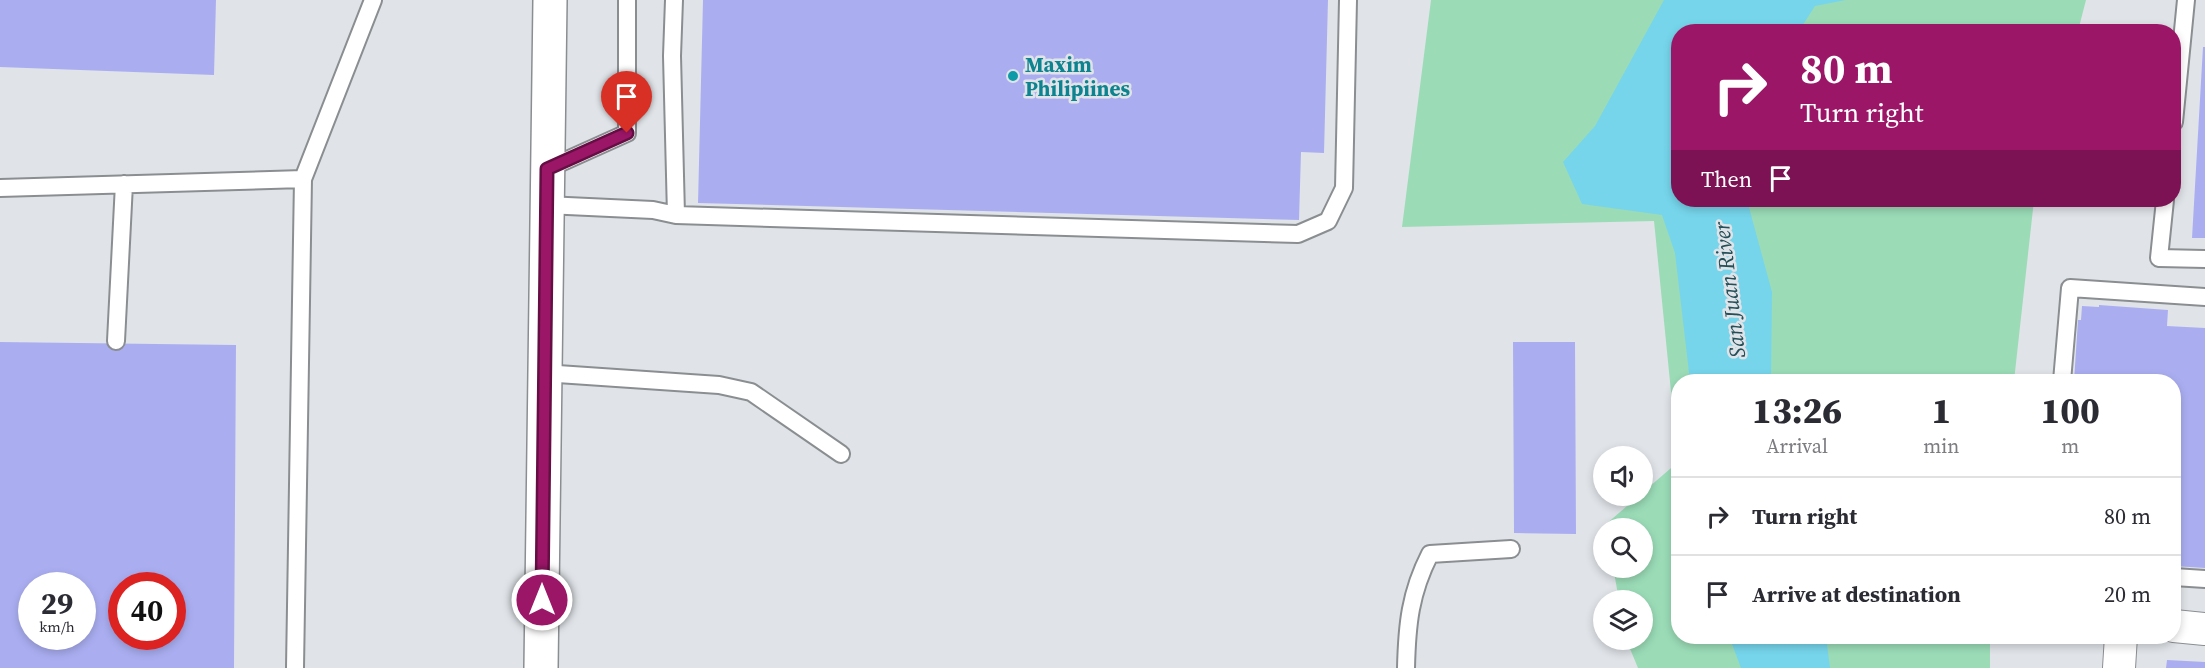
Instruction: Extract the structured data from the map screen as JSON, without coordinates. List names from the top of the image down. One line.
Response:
{"water":["San Juan River"],"places":["Maxim Philipiines"],"page":{"turn":["80 m","Turn right"],"then":"Then","eta":["13:26","Arrival","1","min","100","m"],"list":[{"name":"Turn right","value":"80 m"},{"name":"Arrive at destination","value":"20 m"}],"speed":"29 km/h","limit":"40"}}
